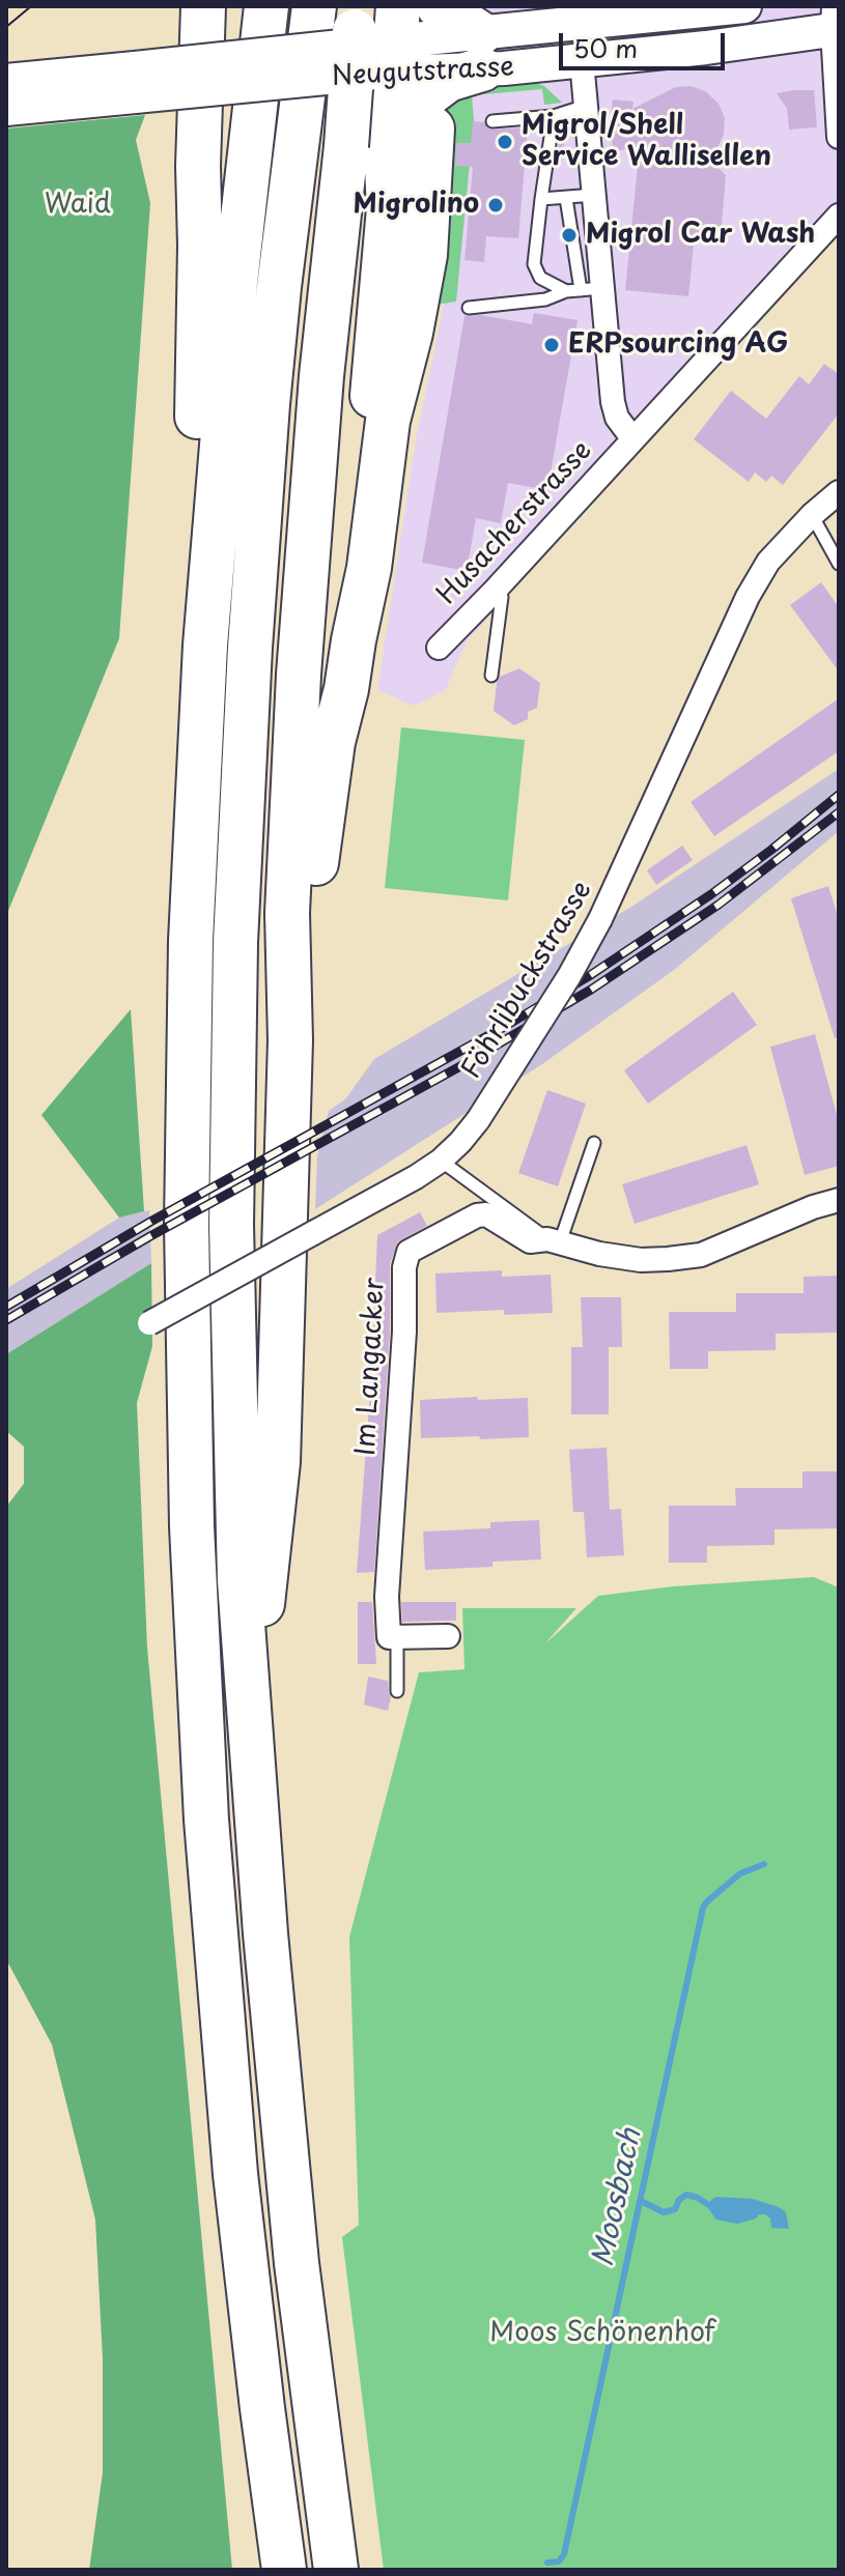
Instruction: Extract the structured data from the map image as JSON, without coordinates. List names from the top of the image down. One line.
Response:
{"streets":{"main road":["Neugutstrasse"],"street":["Husacherstrasse","Föhrlibuckstrasse","Im Langacker"]},"crossings":[["Neugutstrasse","Husacherstrasse"]],"water":["Moosbach"],"parks":["Waid","Moos Schönenhof"],"places":["Migrol/Shell Service Wallisellen","Migrolino","Migrol Car Wash","ERPsourcing AG"],"scale_bar":"50 m"}
